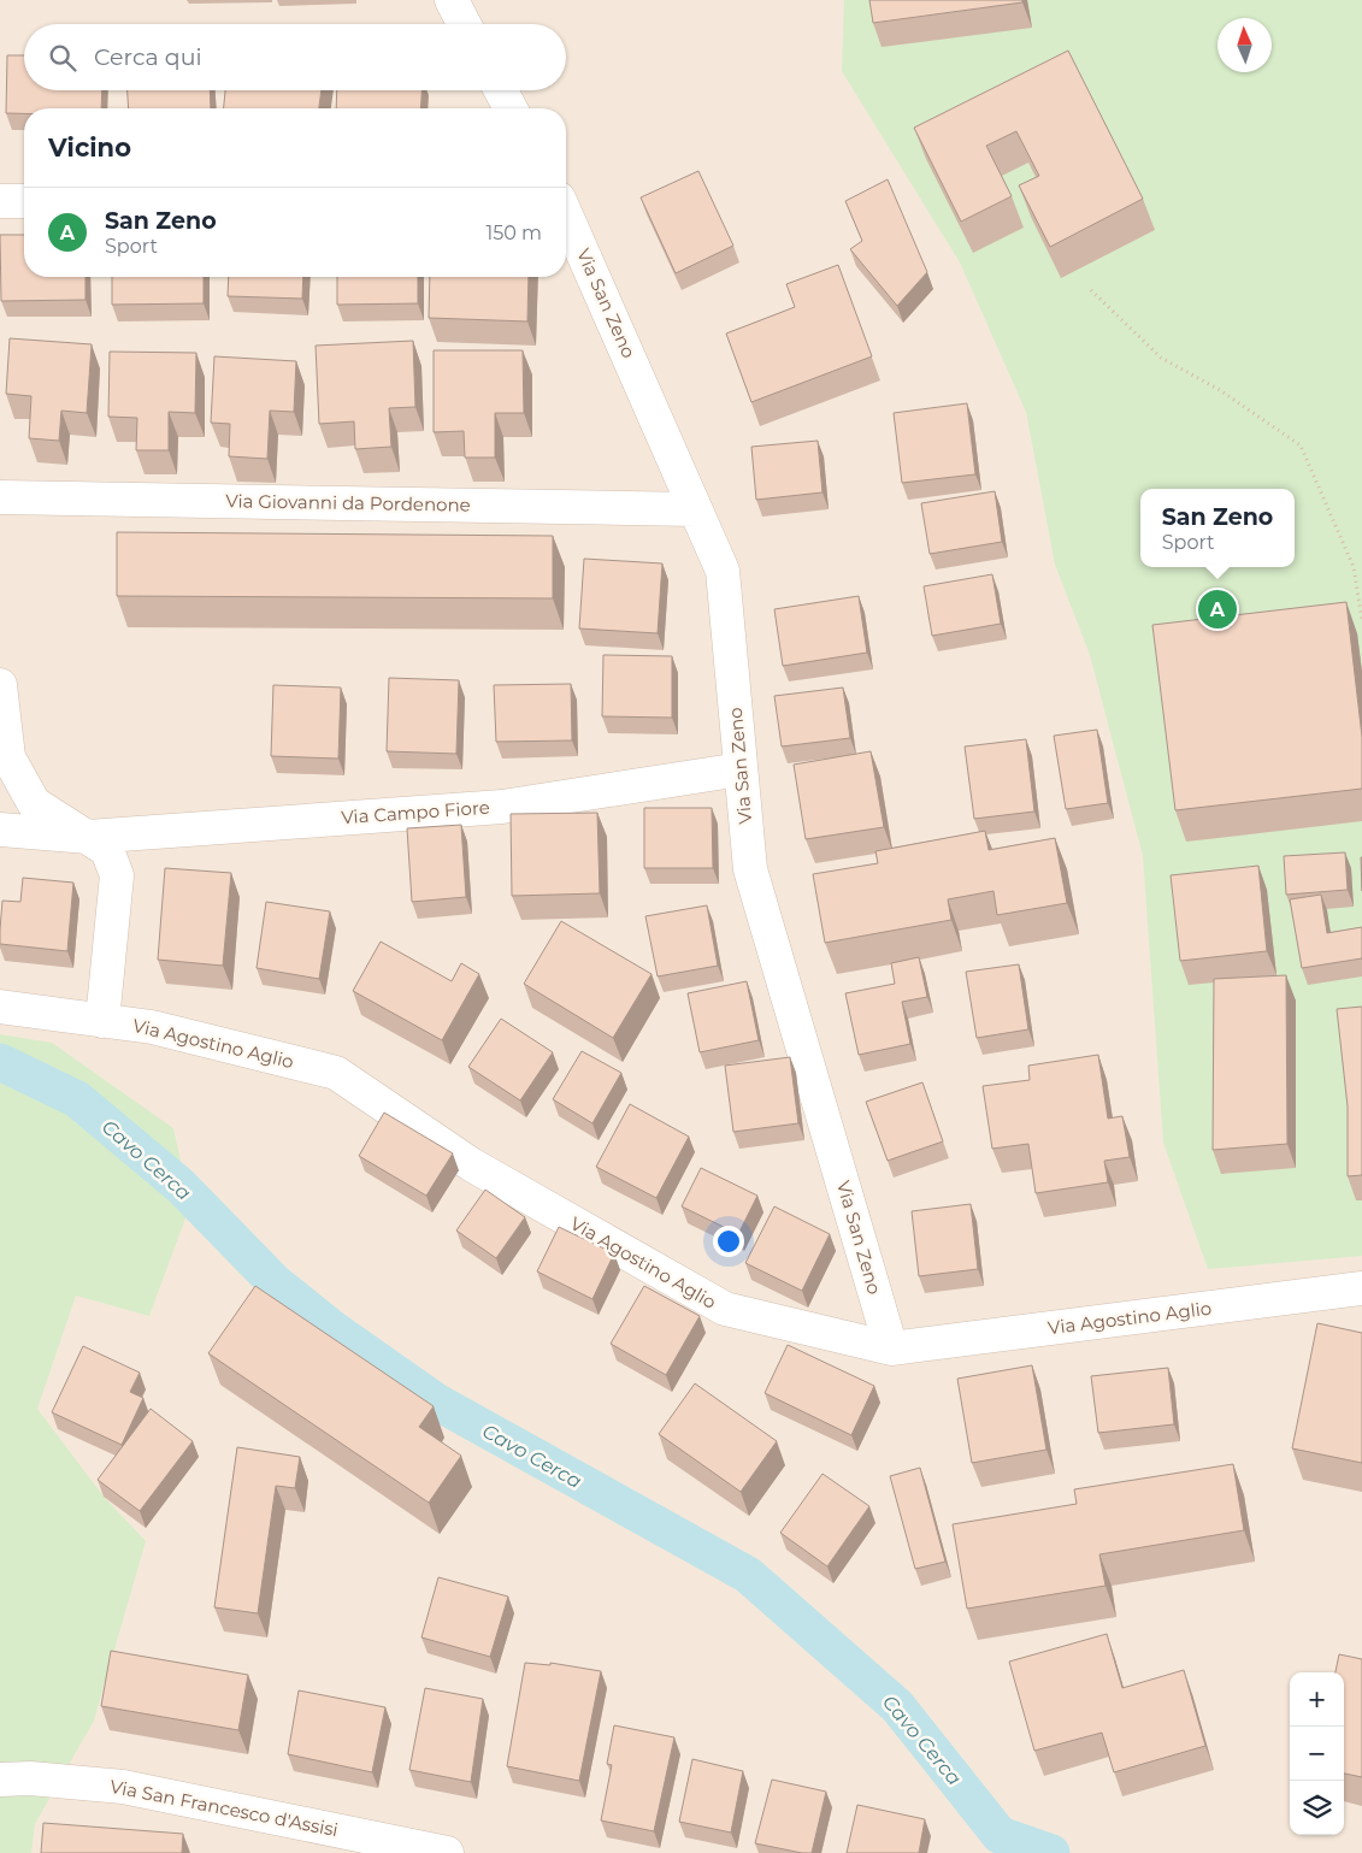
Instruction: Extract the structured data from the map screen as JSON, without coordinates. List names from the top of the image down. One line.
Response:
{"streets":{"street":["Via San Zeno","Via Giovanni da Pordenone","Via Campo Fiore","Via Agostino Aglio","Via San Francesco d'Assisi"]},"crossings":[["Via San Zeno","Via Giovanni da Pordenone"],["Via San Zeno","Via Campo Fiore"],["Via San Zeno","Via Agostino Aglio"]],"water":["Cavo Cerca"],"north":"top","page":{"search":"Cerca qui","heading":"Vicino","list":[{"mark":"A","name":"San Zeno","note":"Sport","value":"150 m"}],"popup":["San Zeno","Sport"],"pins":"A","map_buttons":["+","−"]}}
